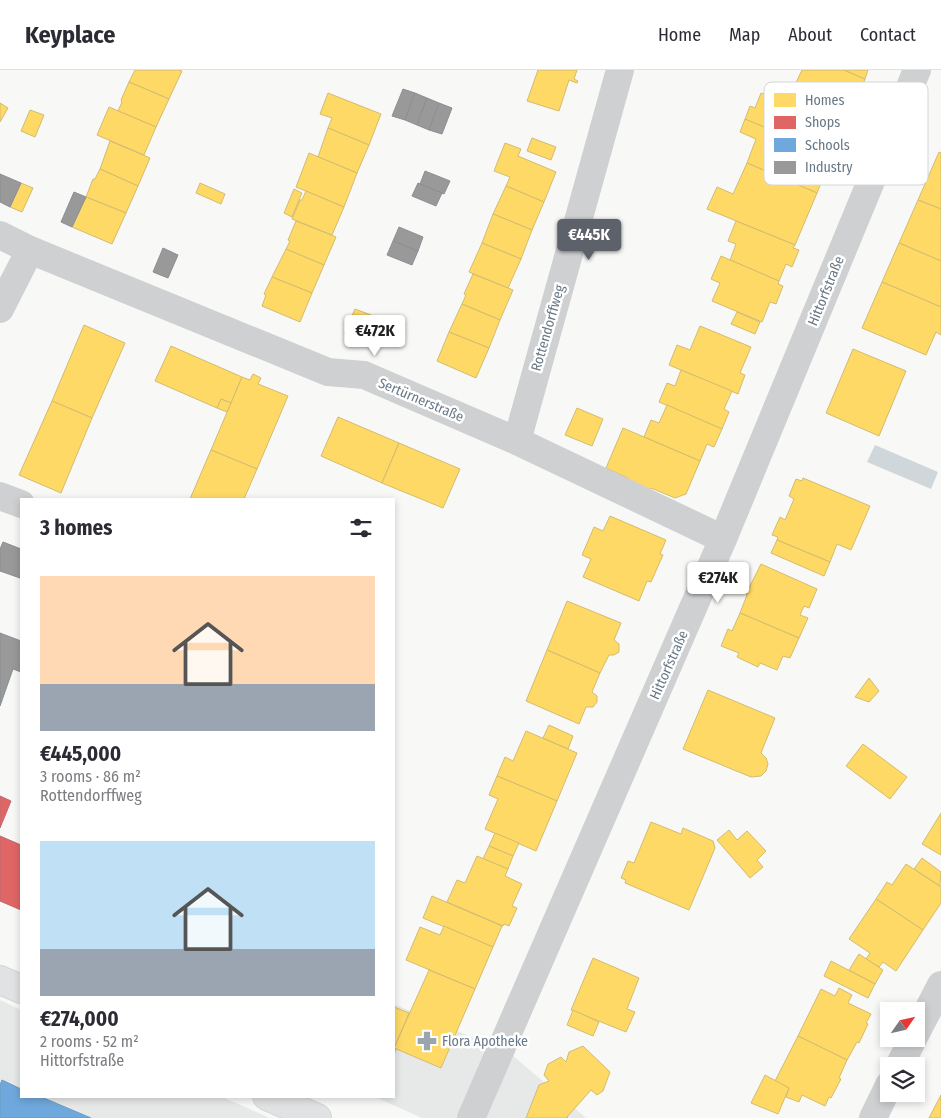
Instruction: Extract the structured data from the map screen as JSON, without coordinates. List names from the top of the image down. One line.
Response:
{"streets":{"street":["Hittorfstraße","Rottendorffweg","Sertürnerstraße"]},"crossings":[["Hittorfstraße","Sertürnerstraße"],["Rottendorffweg","Sertürnerstraße"]],"places":{"pharmacy":["Flora Apotheke"]},"legend":["Homes","Shops","Schools","Industry"],"north":"top right","page":{"header":"Keyplace","nav":["Home","Map","About","Contact"],"price":["€445K","€472K","€274K"],"heading":"3 homes","list":[{"name":"€445,000","note":"3 rooms · 86 m² · Rottendorffweg"},{"name":"€274,000","note":"2 rooms · 52 m² · Hittorfstraße"}]}}
